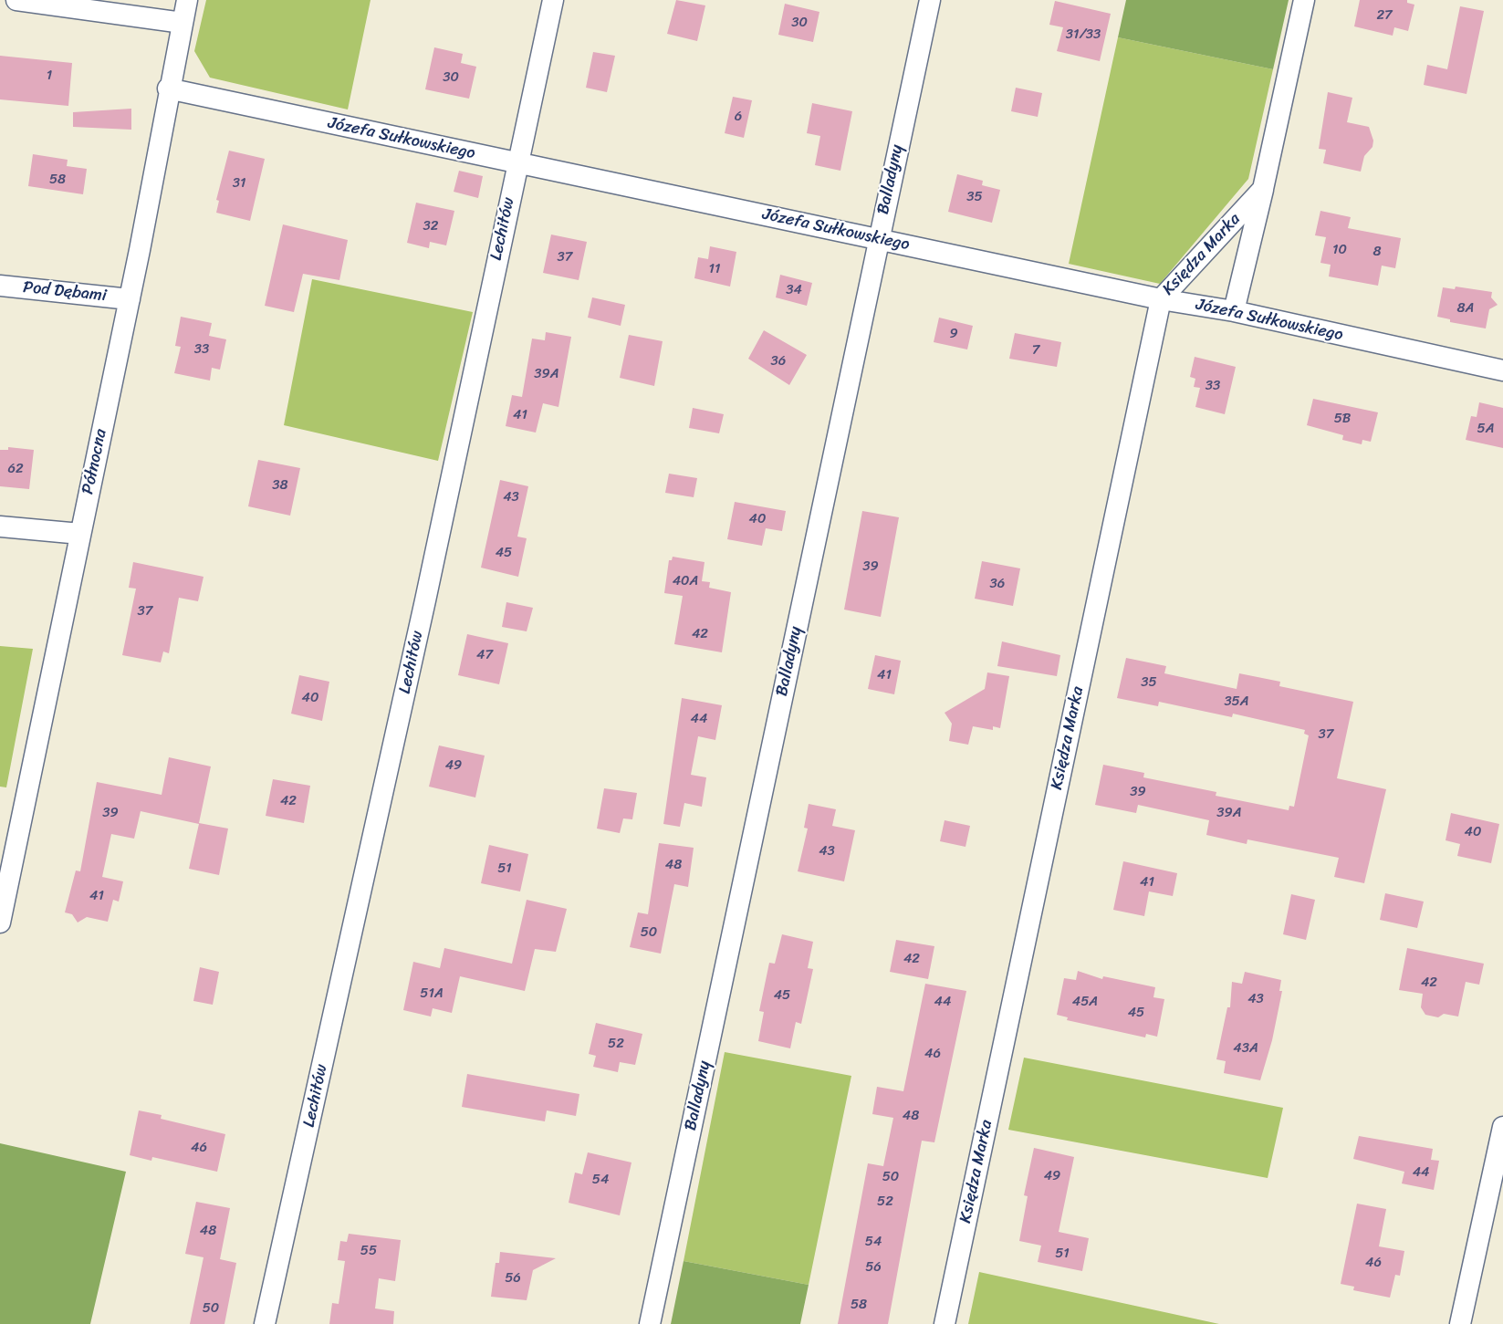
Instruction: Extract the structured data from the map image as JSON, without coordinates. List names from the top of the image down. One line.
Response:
{"streets":{"street":["Józefa Sułkowskiego","Balladyny","Lechitów","Księdza Marka","Pod Dębami","Północna"]},"crossings":[["Józefa Sułkowskiego","Balladyny"],["Józefa Sułkowskiego","Lechitów"],["Józefa Sułkowskiego","Księdza Marka"],["Józefa Sułkowskiego","Północna"],["Pod Dębami","Północna"]],"house_numbers":["27","30","31/33","1","30","6","58","31","35","32","10","8","37","11","34","8A","9","33","7","36","39A","33","41","5B","5A","62","38","43","40","45","39","40A","36","37","42","47","41","35","40","35A","44","37","49","39","42","39","39A","40","43","48","51","41","41","50","42","42","51A","45","43","44","45A","45","52","43A","46","48","46","44","49","50","54","52","48","54","55","51","46","56","56","58","50"]}
